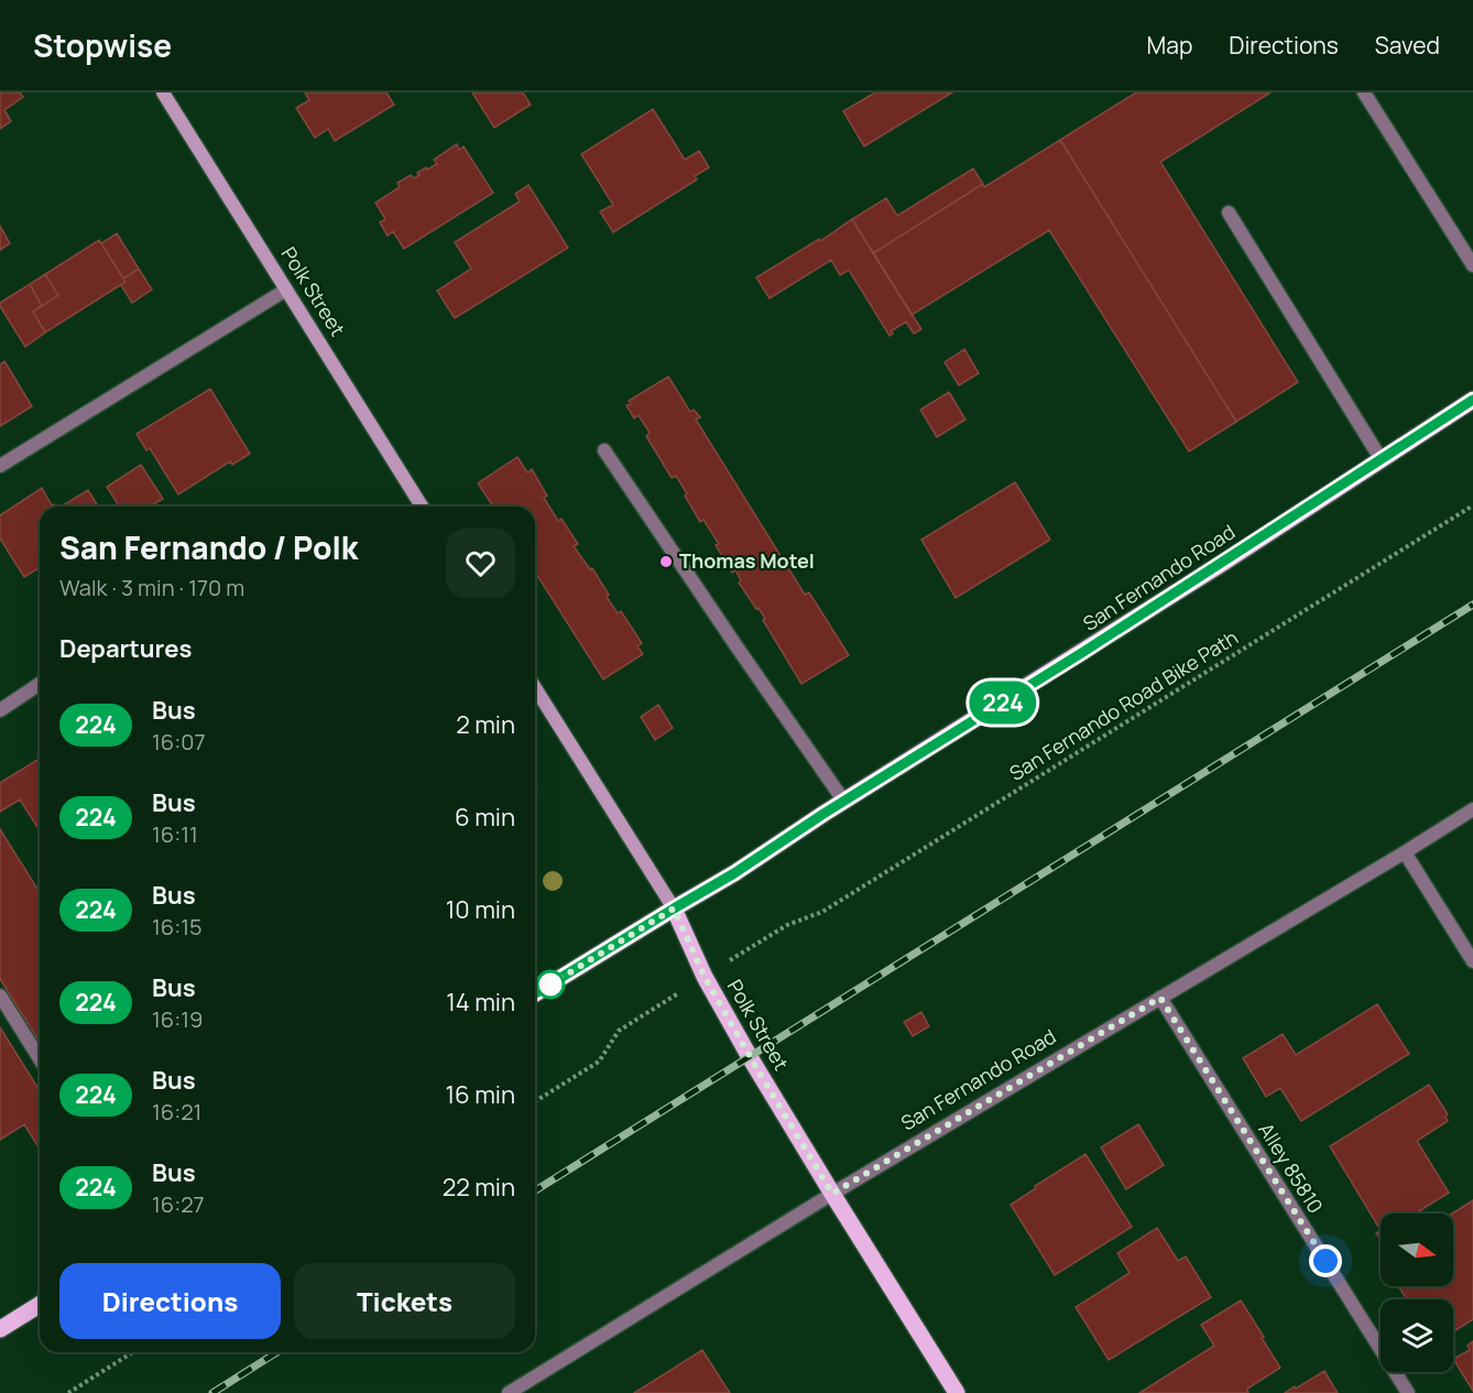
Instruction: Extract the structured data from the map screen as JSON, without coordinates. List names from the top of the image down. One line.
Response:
{"streets":{"main road":["Polk Street","San Fernando Road"],"street":["Alley 85810"],"path":["San Fernando Road Bike Path"]},"crossings":[["Polk Street","San Fernando Road"],["San Fernando Road","Alley 85810"]],"places":["Thomas Motel"],"lines":["bus line 224"],"north":"right","page":{"header":"Stopwise","nav":["Map","Directions","Saved"],"on_map":"224","heading":[["San Fernando / Polk","Walk · 3 min · 170 m"],"Departures"],"list":[{"mark":"224","name":"Bus","note":"16:07","value":"2 min"},{"mark":"224","name":"Bus","note":"16:11","value":"6 min"},{"mark":"224","name":"Bus","note":"16:15","value":"10 min"},{"mark":"224","name":"Bus","note":"16:19","value":"14 min"},{"mark":"224","name":"Bus","note":"16:21","value":"16 min"},{"mark":"224","name":"Bus","note":"16:27","value":"22 min"}],"buttons":["Directions","Tickets"]}}
